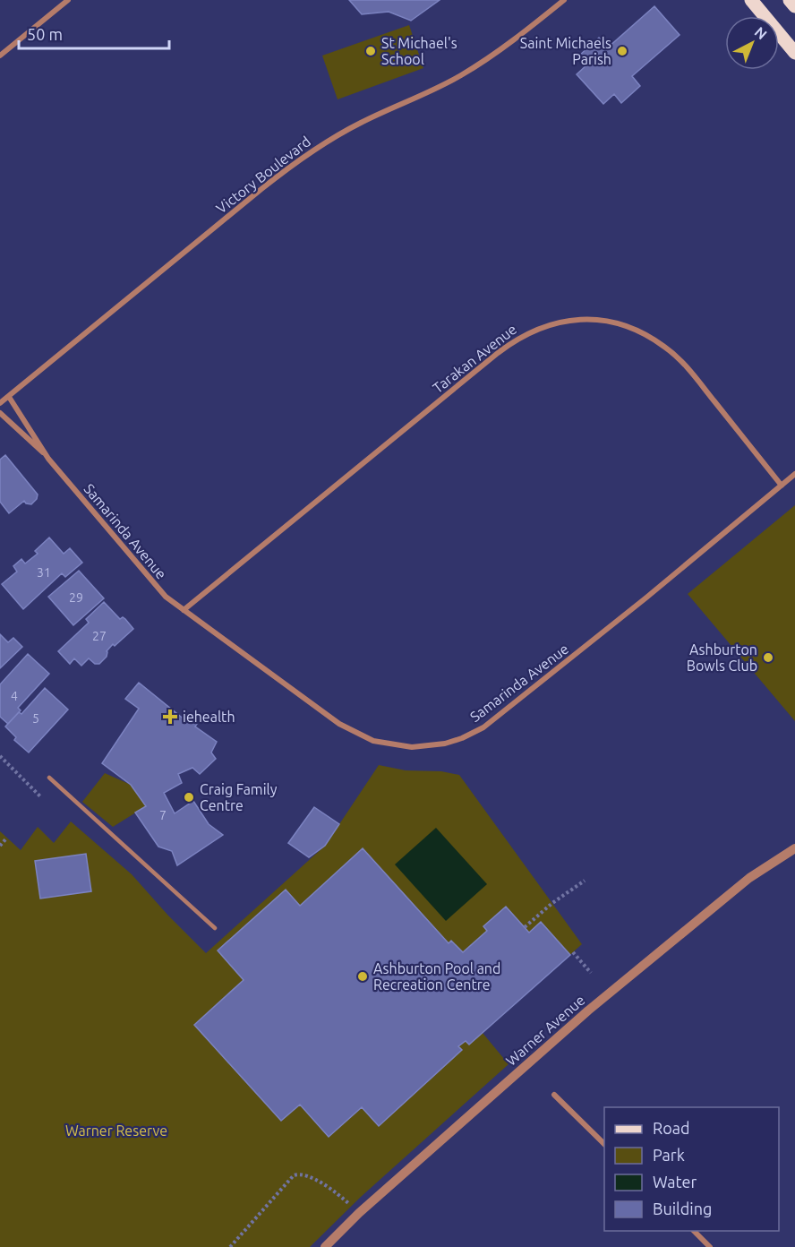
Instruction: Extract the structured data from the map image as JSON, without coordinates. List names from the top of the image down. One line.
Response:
{"streets":{"street":["Victory Boulevard","Tarakan Avenue","Samarinda Avenue","Warner Avenue"]},"crossings":[["Victory Boulevard","Samarinda Avenue"],["Tarakan Avenue","Samarinda Avenue"]],"parks":["Warner Reserve"],"places":{"other":["St Michael's School","Saint Michaels Parish","Ashburton Bowls Club","Craig Family Centre","Ashburton Pool and Recreation Centre"],"health":["iehealth"]},"house_numbers":["31","29","27","4","5","7"],"legend":["Road","Park","Water","Building"],"scale_bar":"50 m","north":"top right"}
